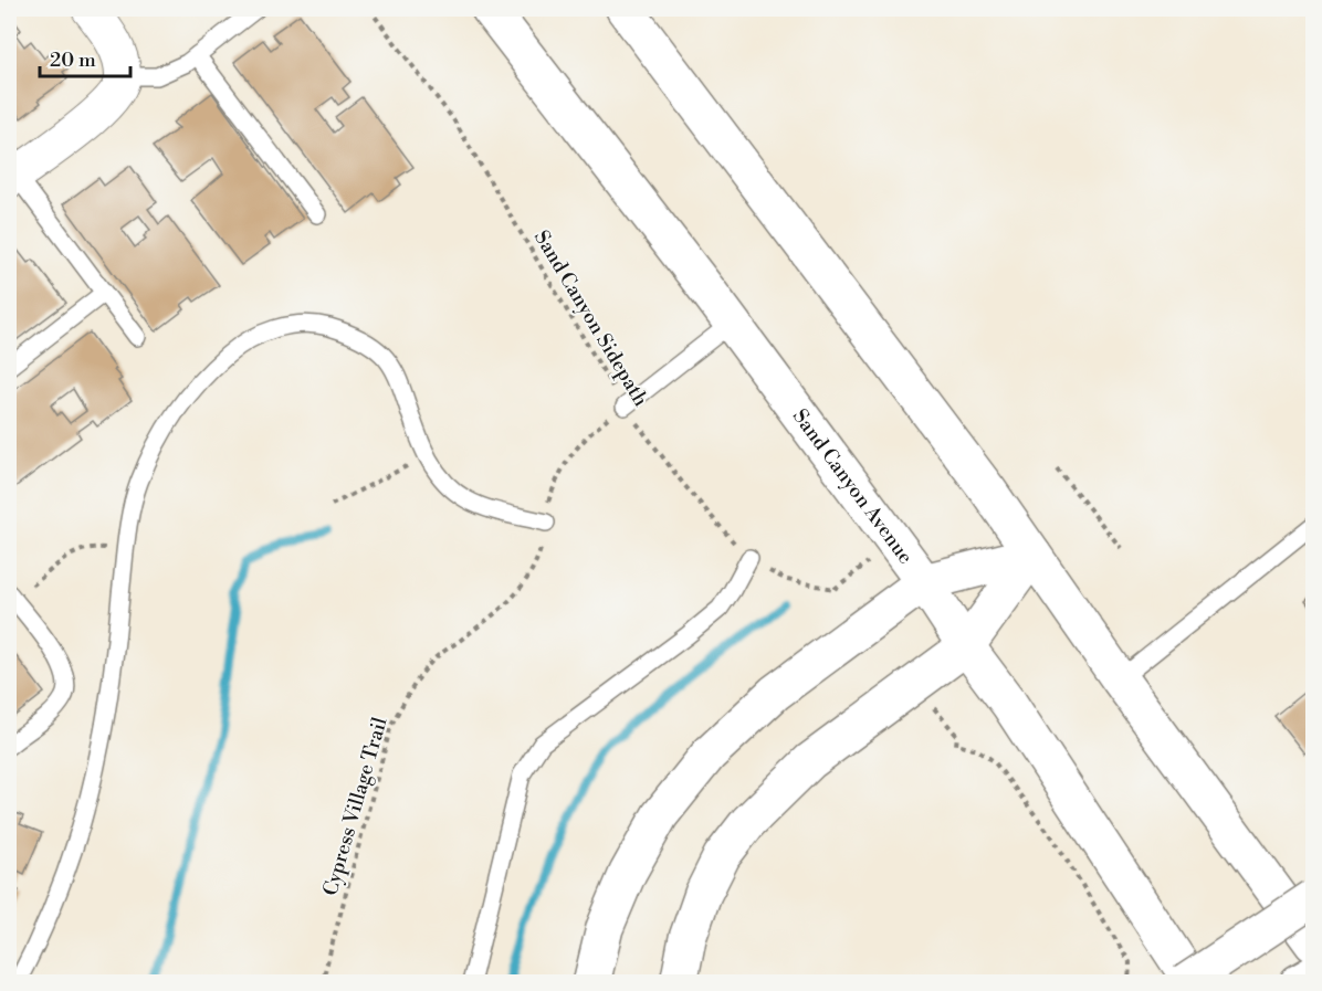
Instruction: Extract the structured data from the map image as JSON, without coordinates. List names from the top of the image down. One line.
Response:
{"streets":{"main road":["Sand Canyon Avenue"],"path":["Sand Canyon Sidepath","Cypress Village Trail"]},"crossings":[["Sand Canyon Sidepath","Sand Canyon Avenue"],["Sand Canyon Sidepath","Cypress Village Trail"]],"scale_bar":"20 m"}
